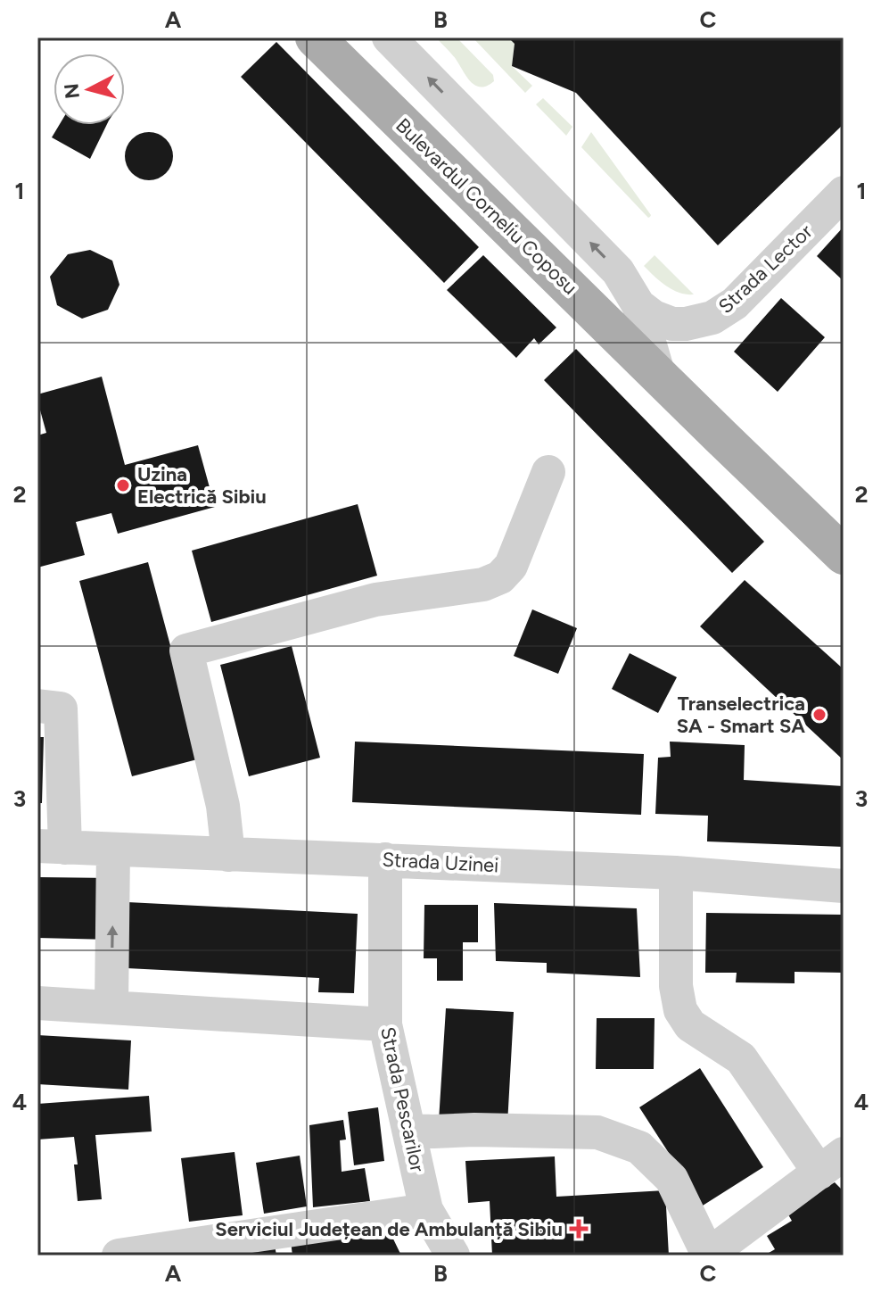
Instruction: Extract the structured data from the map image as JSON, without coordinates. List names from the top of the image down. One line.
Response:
{"streets":{"main road":["Bulevardul Corneliu Coposu"],"street":["Strada Lector","Strada Uzinei","Strada Pescarilor"]},"crossings":[["Bulevardul Corneliu Coposu","Strada Lector"],["Strada Uzinei","Strada Pescarilor"]],"places":{"other":["Uzina Electrică Sibiu","Transelectrica SA - Smart SA"],"health":["Serviciul Județean de Ambulanță Sibiu"]},"north":"left","grid":{"columns":["A","B","C"],"rows":["1","2","3","4"]}}
